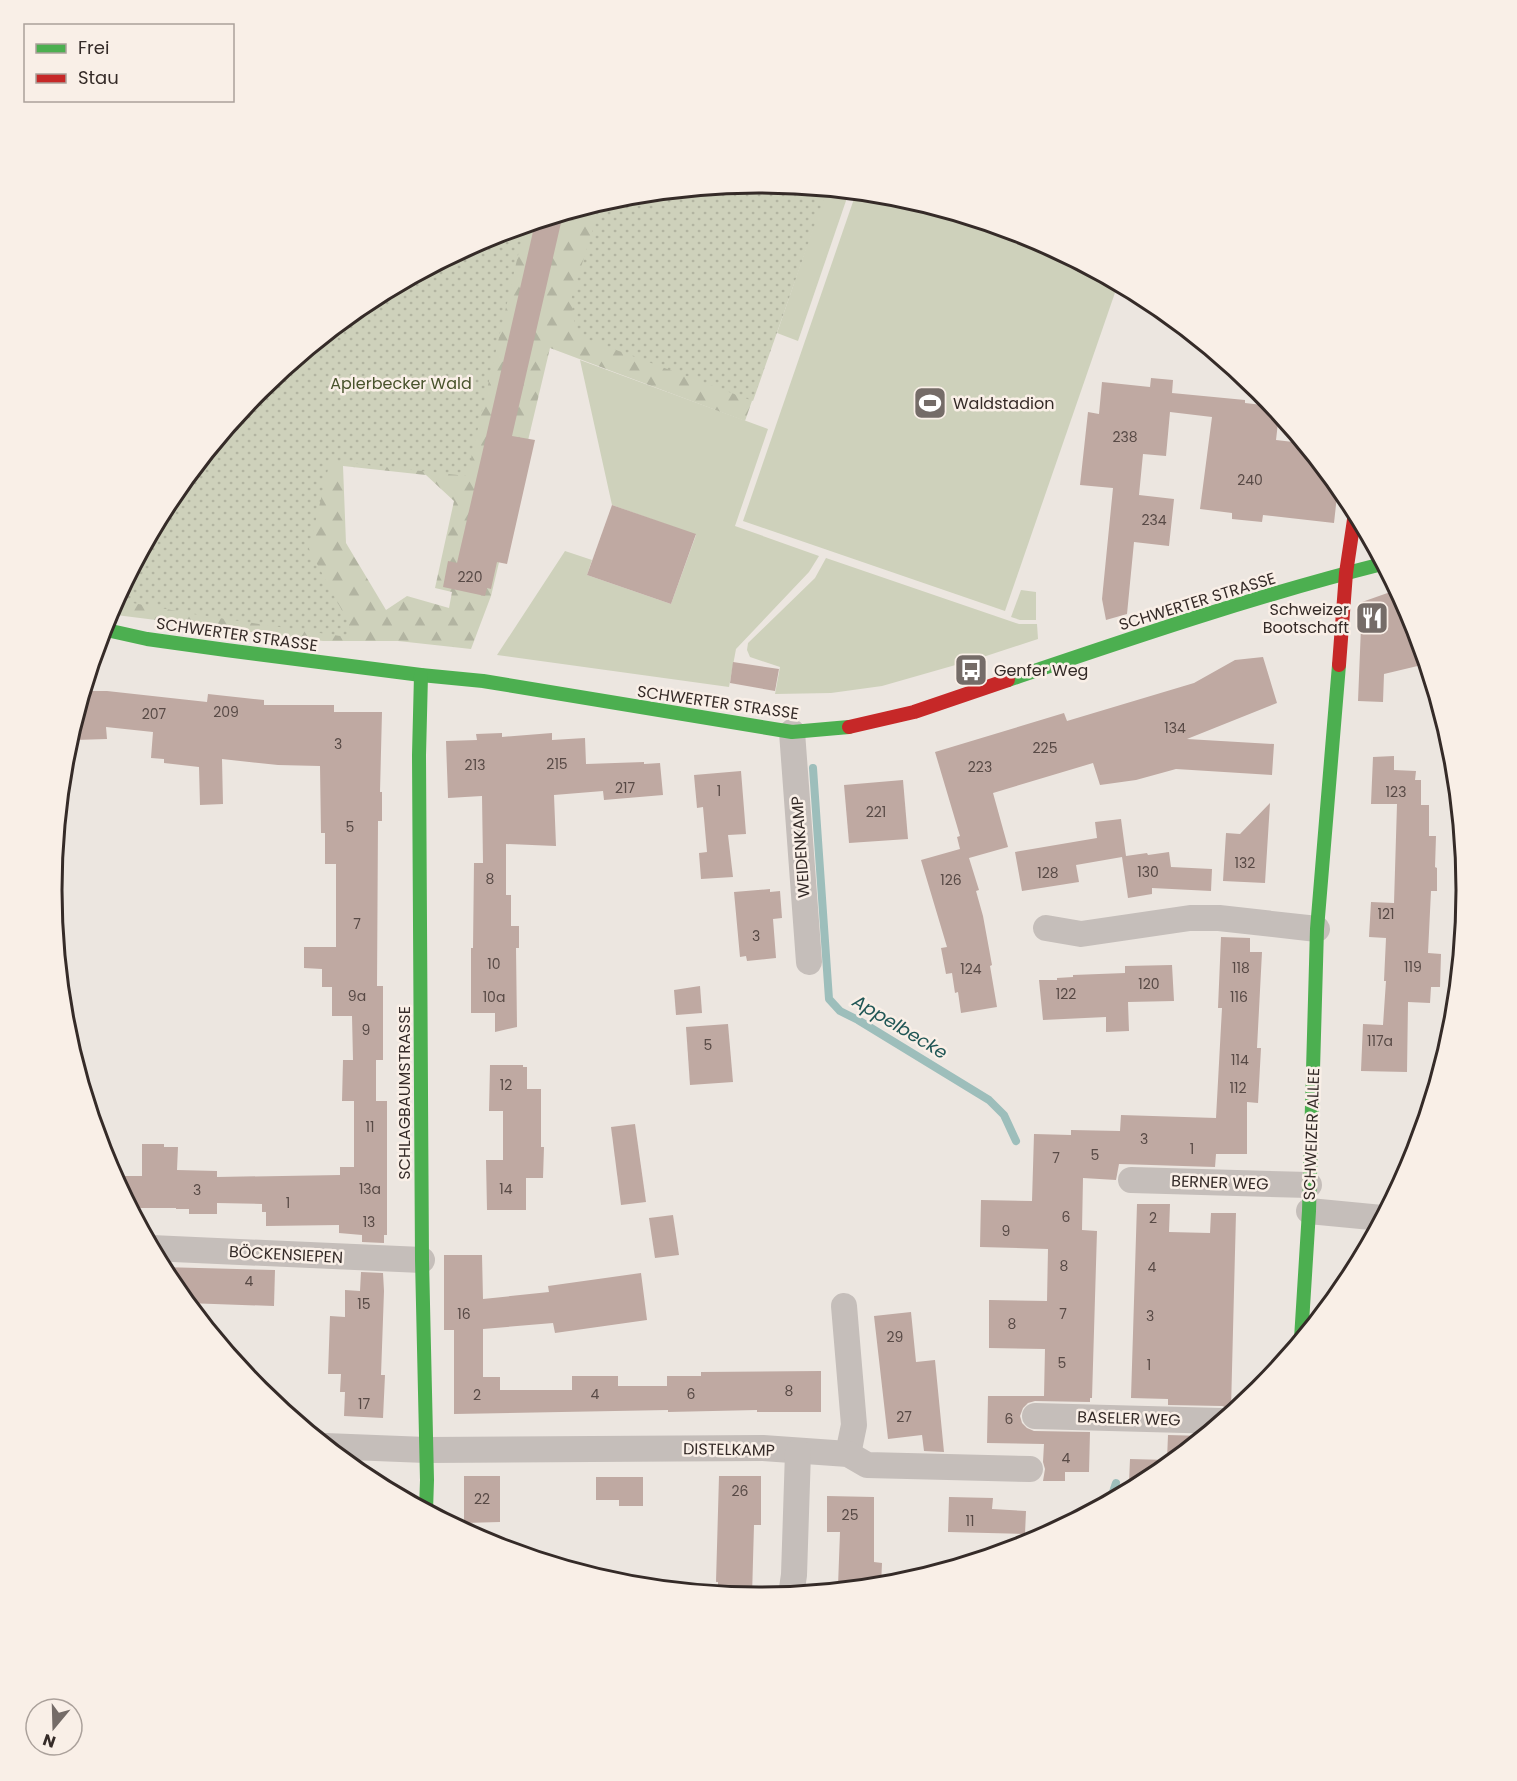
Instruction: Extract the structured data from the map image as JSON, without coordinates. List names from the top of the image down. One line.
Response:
{"streets":{"street":["SCHWERTER STRASSE","WEIDENKAMP","SCHLAGBAUMSTRASSE","SCHWEIZER ALLEE","BERNER WEG","BÖCKENSIEPEN","BASELER WEG","DISTELKAMP"]},"crossings":[["SCHWERTER STRASSE","WEIDENKAMP"],["SCHWERTER STRASSE","SCHLAGBAUMSTRASSE"],["SCHWERTER STRASSE","SCHWEIZER ALLEE"],["SCHLAGBAUMSTRASSE","BÖCKENSIEPEN"],["SCHLAGBAUMSTRASSE","DISTELKAMP"],["SCHWEIZER ALLEE","BERNER WEG"]],"water":["Appelbecke"],"parks":["Aplerbecker Wald"],"places":{"sports":["Waldstadion"],"restaurant":["Schweizer Bootschaft"],"bus stop":["Genfer Weg"]},"house_numbers":["238","240","234","220","209","207","134","3","225","215","213","223","217","1","123","221","5","132","130","128","8","126","121","7","3","10","119","118","124","120","122","9a","10a","116","9","117a","5","114","12","112","11","3","1","5","7","13a","14","3","1","6","2","13","9","8","4","4","15","16","7","3","8","29","5","1","8","4","6","2","17","27","6","4","26","22","25","11"],"legend":["Frei","Stau"],"north":"bottom"}
